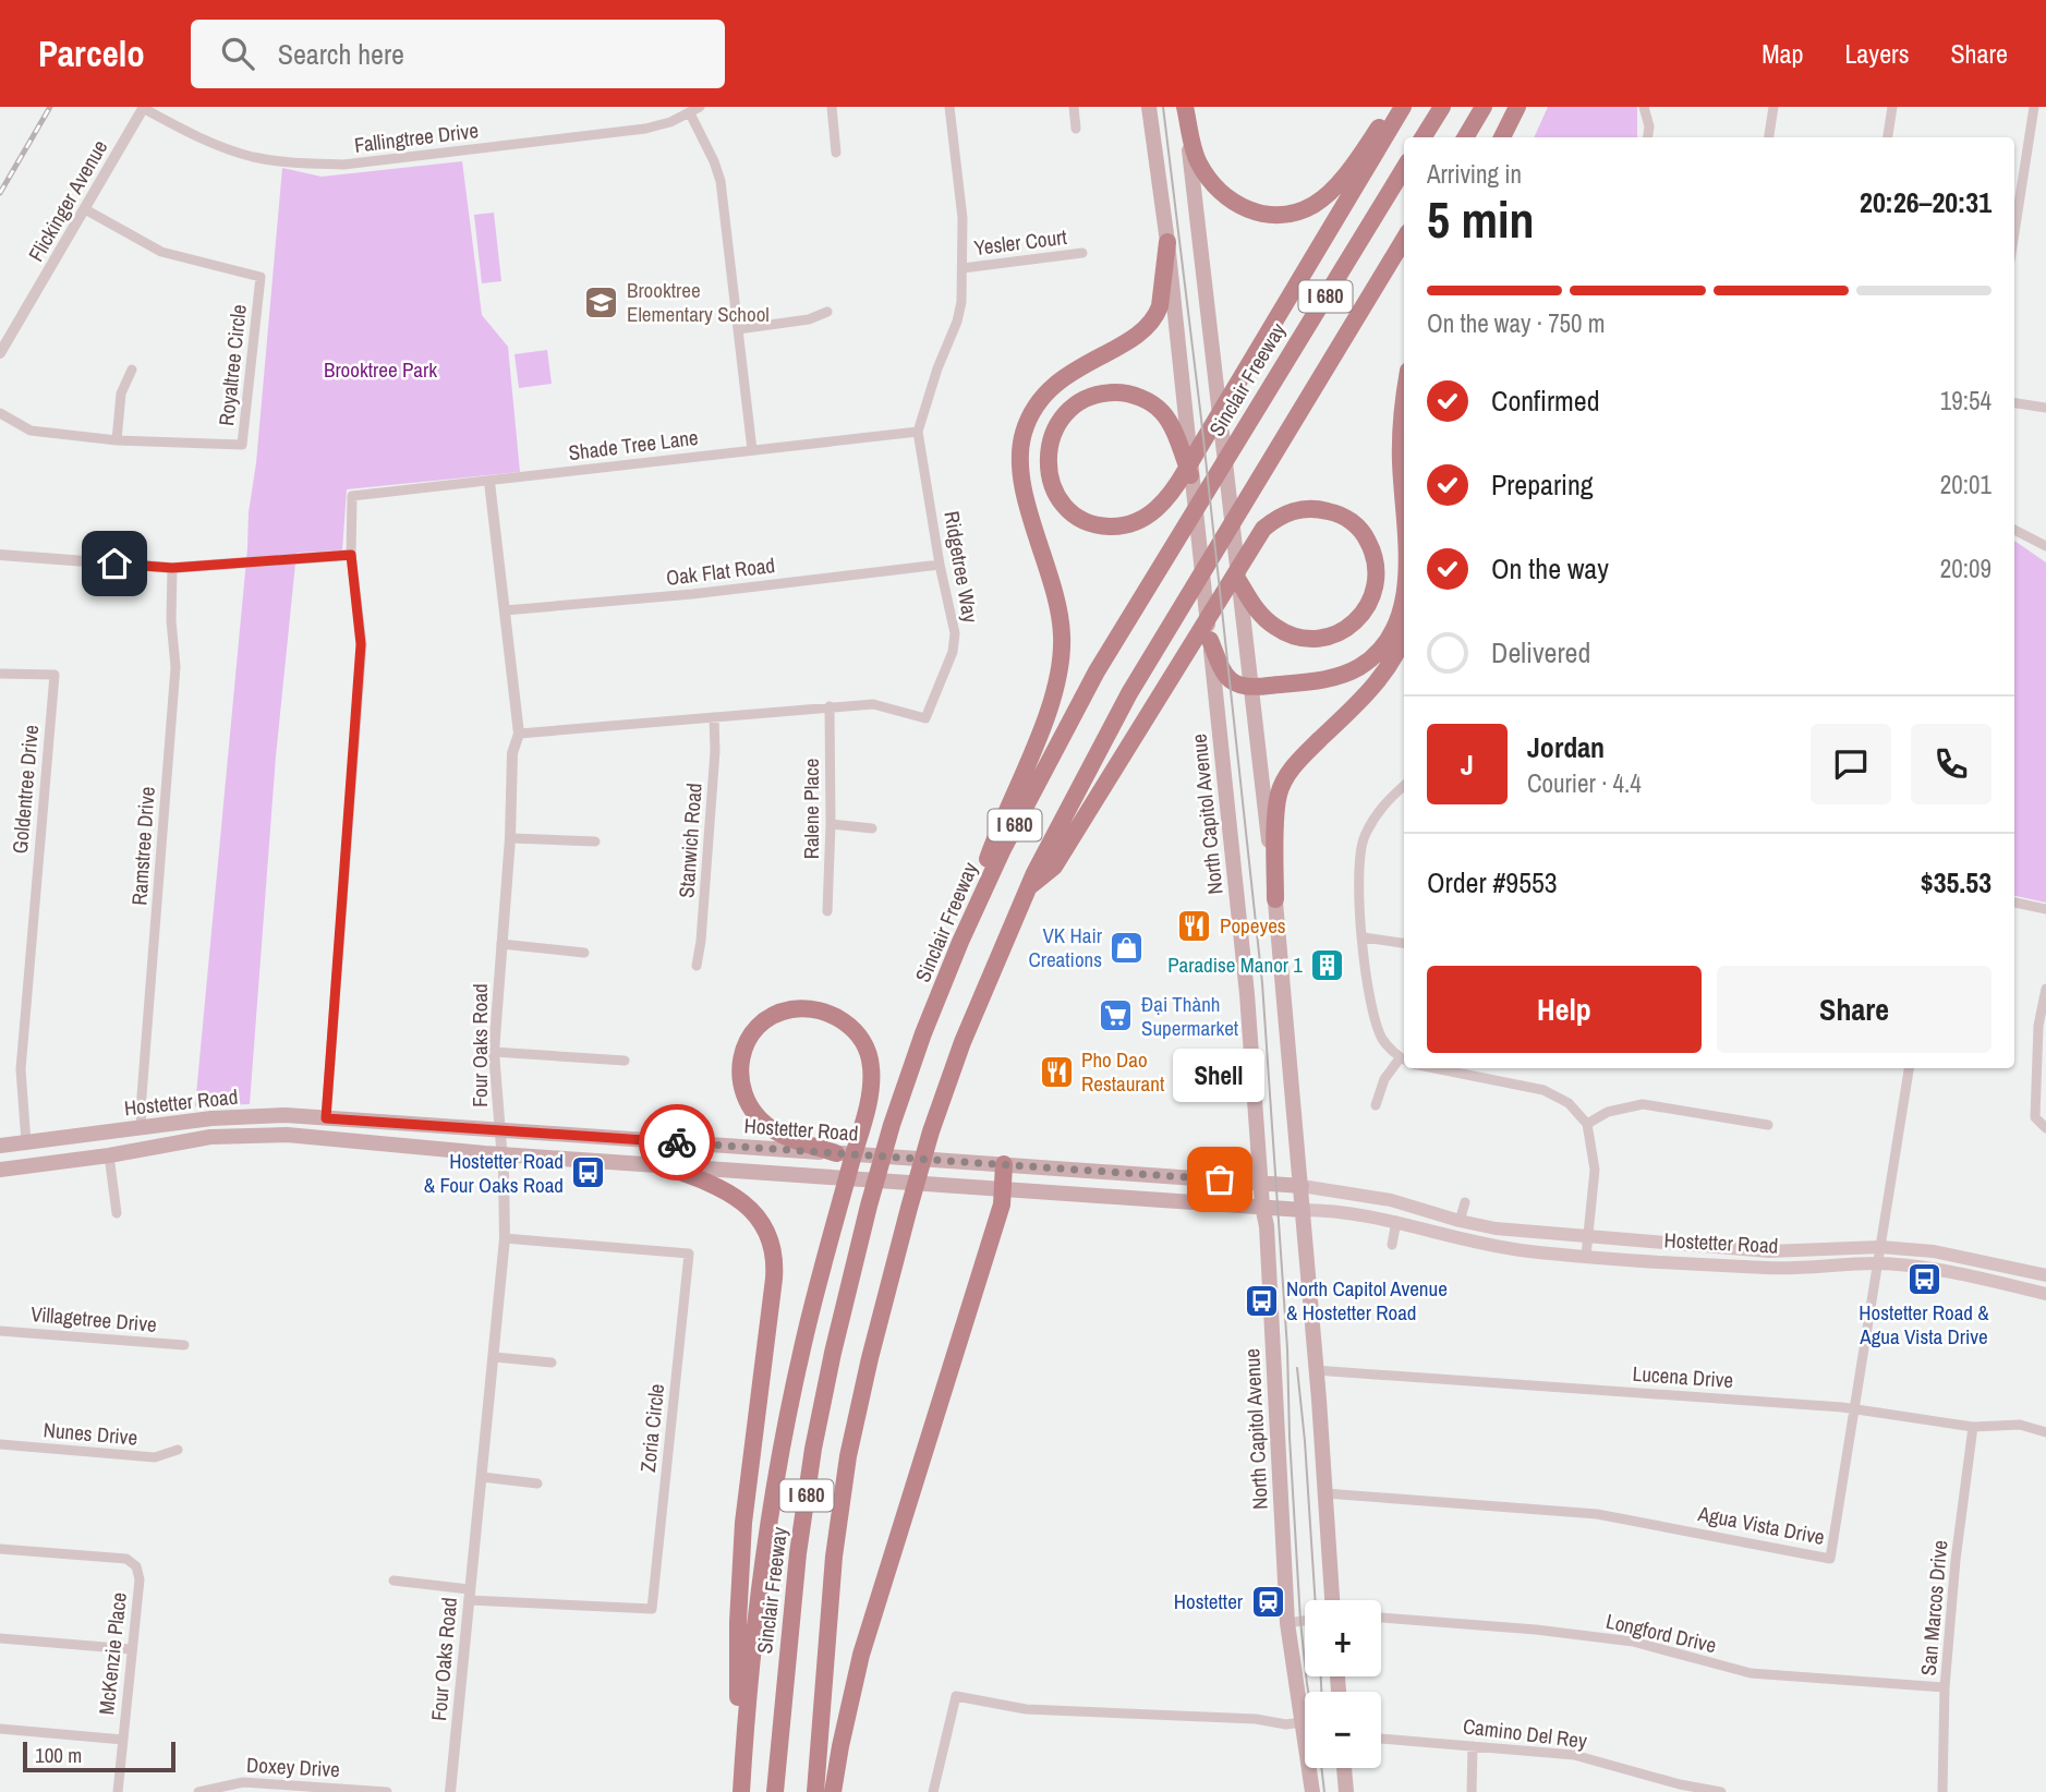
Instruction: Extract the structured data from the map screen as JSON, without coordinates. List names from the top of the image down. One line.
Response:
{"streets":{"highway":["I 680","Sinclair Freeway"],"main road":["North Capitol Avenue","Hostetter Road"],"street":["Fallingtree Drive","Flickinger Avenue","Yesler Court","Royaltree Circle","Shade Tree Lane","Ridgetree Way","Oak Flat Road","Goldentree Drive","Ralene Place","Stanwich Road","Ramstree Drive","Four Oaks Road","Villagetree Drive","Lucena Drive","Zoria Circle","Nunes Drive","Agua Vista Drive","San Marcos Drive","Longford Drive","McKenzie Place","Camino Del Rey","Doxey Drive"]},"crossings":[["Fallingtree Drive","Flickinger Avenue"],["Flickinger Avenue","Royaltree Circle"],["Yesler Court","Ridgetree Way"],["Shade Tree Lane","Ridgetree Way"],["Shade Tree Lane","Four Oaks Road"],["Ridgetree Way","Oak Flat Road"],["Ridgetree Way","Ralene Place"],["Ridgetree Way","Stanwich Road"],["Ridgetree Way","Four Oaks Road"],["Oak Flat Road","Four Oaks Road"],["Goldentree Drive","Hostetter Road"],["North Capitol Avenue","Hostetter Road"],["Ramstree Drive","Hostetter Road"],["Four Oaks Road","Hostetter Road"],["Four Oaks Road","Zoria Circle"],["Hostetter Road","Agua Vista Drive"],["Lucena Drive","Agua Vista Drive"],["Lucena Drive","San Marcos Drive"],["San Marcos Drive","Longford Drive"]],"parks":["Brooktree Park"],"places":{"school or university":["Brooktree Elementary School"],"restaurant":["Popeyes","Pho Dao Restaurant"],"shop":["VK Hair Creations"],"building":["Paradise Manor 1"],"supermarket":["Đại Thành Supermarket"],"bus stop":["Hostetter Road & Four Oaks Road","Hostetter Road & Agua Vista Drive","North Capitol Avenue & Hostetter Road"],"other":["Shell"],"station":["Hostetter"]},"scale_bar":"100 m","page":{"header":"Parcelo","search":"Search here","nav":["Map","Layers","Share"],"heading":["5 min","Arriving in","20:26–20:31"],"panel":["Jordan","Courier · 4.4","Order #9553","$35.53"],"bar":"On the way · 750 m","list":[["Confirmed","19:54"],["Preparing","20:01"],["On the way","20:09"],"Delivered"],"round":"J","buttons":["Help","Share"],"bubble":"Shell","map_buttons":["+","−"],"scale":"100 m"}}
